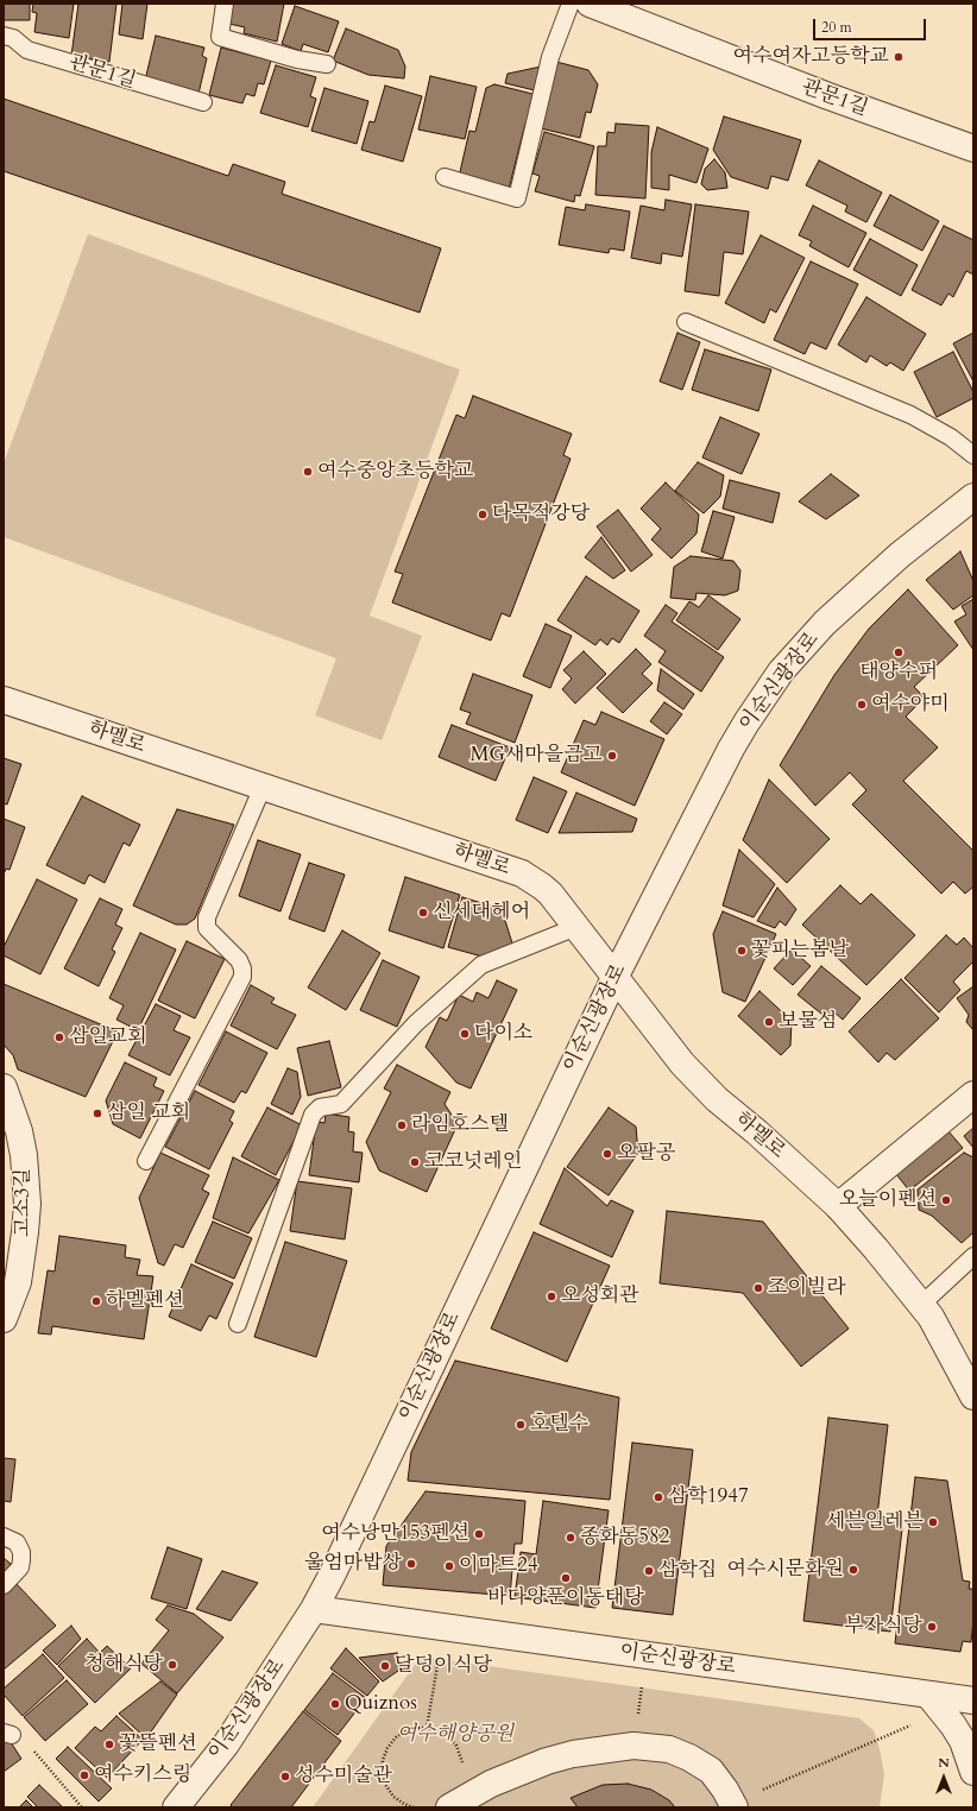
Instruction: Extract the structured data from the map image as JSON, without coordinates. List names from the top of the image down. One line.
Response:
{"streets":{"street":["관문1길","이순신광장로","하멜로","고소3길"]},"crossings":[["이순신광장로","하멜로"]],"parks":["여수해양공원"],"places":["여수여자고등학교","여수중앙초등학교","다목적강당","태양수퍼","여수야미","MG새마을금고","신세대헤어","꽃피는봄날","보물섬","다이소","삼일교회","삼일 교회","라임호스텔","오팔공","코코넛레인","오늘이펜션","조이빌라","오성회관","하멜펜션","호텔수","삼학1947","세븐일레븐","여수낭만153펜션","종화동582","울엄마밥상","이마트24","여수시문화원","삼학집","바다양푼이동태탕","부자식당","청해식당","달덩이식당","Quiznos","꽃뜰펜션","여수키스링","성수미술관"],"scale_bar":"20 m","north":"top"}
